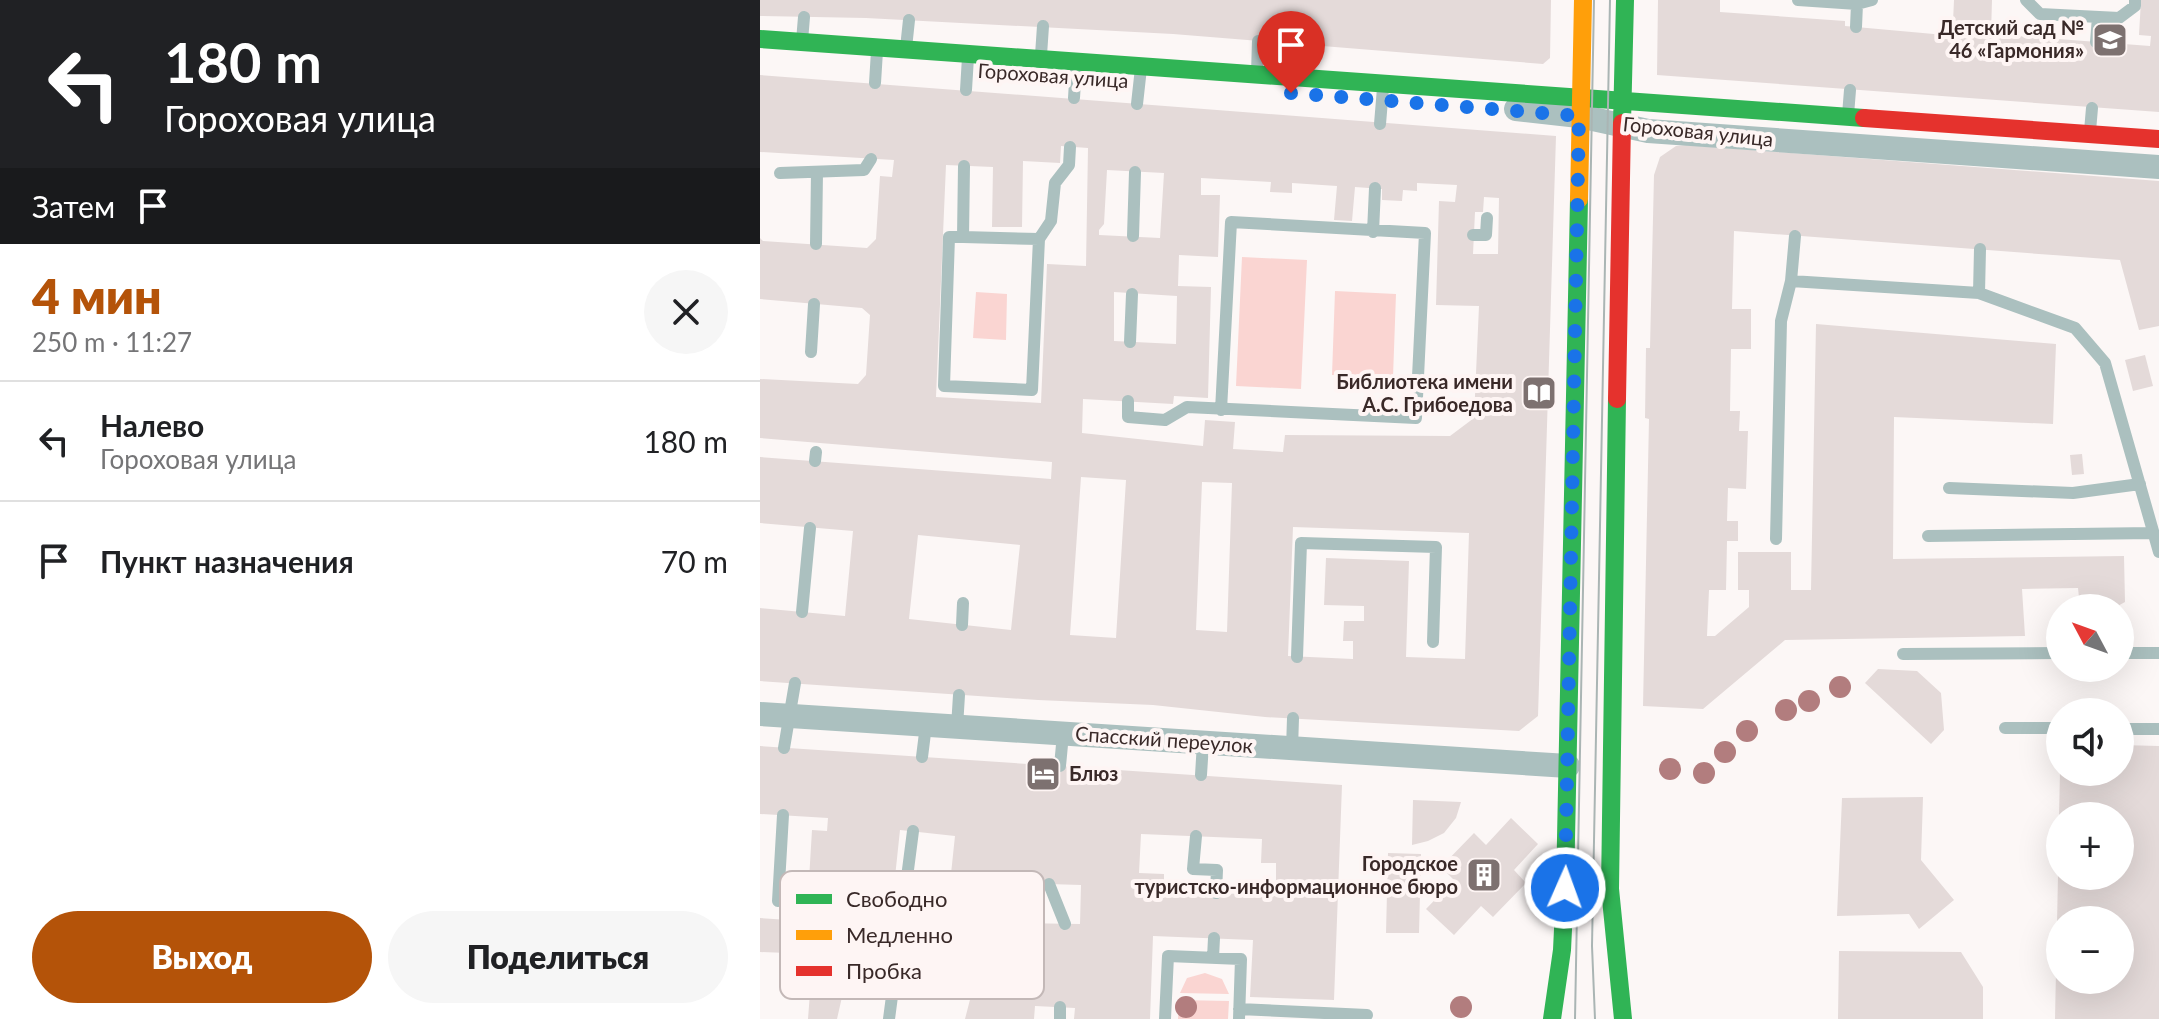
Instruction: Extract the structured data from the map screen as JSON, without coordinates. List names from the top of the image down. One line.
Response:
{"streets":{"main road":["Гороховая улица"],"street":["Спасский переулок"]},"places":{"school or university":["Детский сад № 46 «Гармония»"],"library":["Библиотека имени А.С. Грибоедова"],"hotel":["Блюз"],"building":["Городское туристско-информационное бюро"]},"legend":["Свободно","Медленно","Пробка"],"north":"top left","page":{"turn":["180 m","Гороховая улица"],"then":"Затем","heading":["4 мин","250 m · 11:27"],"list":[{"name":"Налево","note":"Гороховая улица","value":"180 m"},{"name":"Пункт назначения","value":"70 m"}],"map_buttons":["+","−"],"buttons":["Выход","Поделиться"]}}
